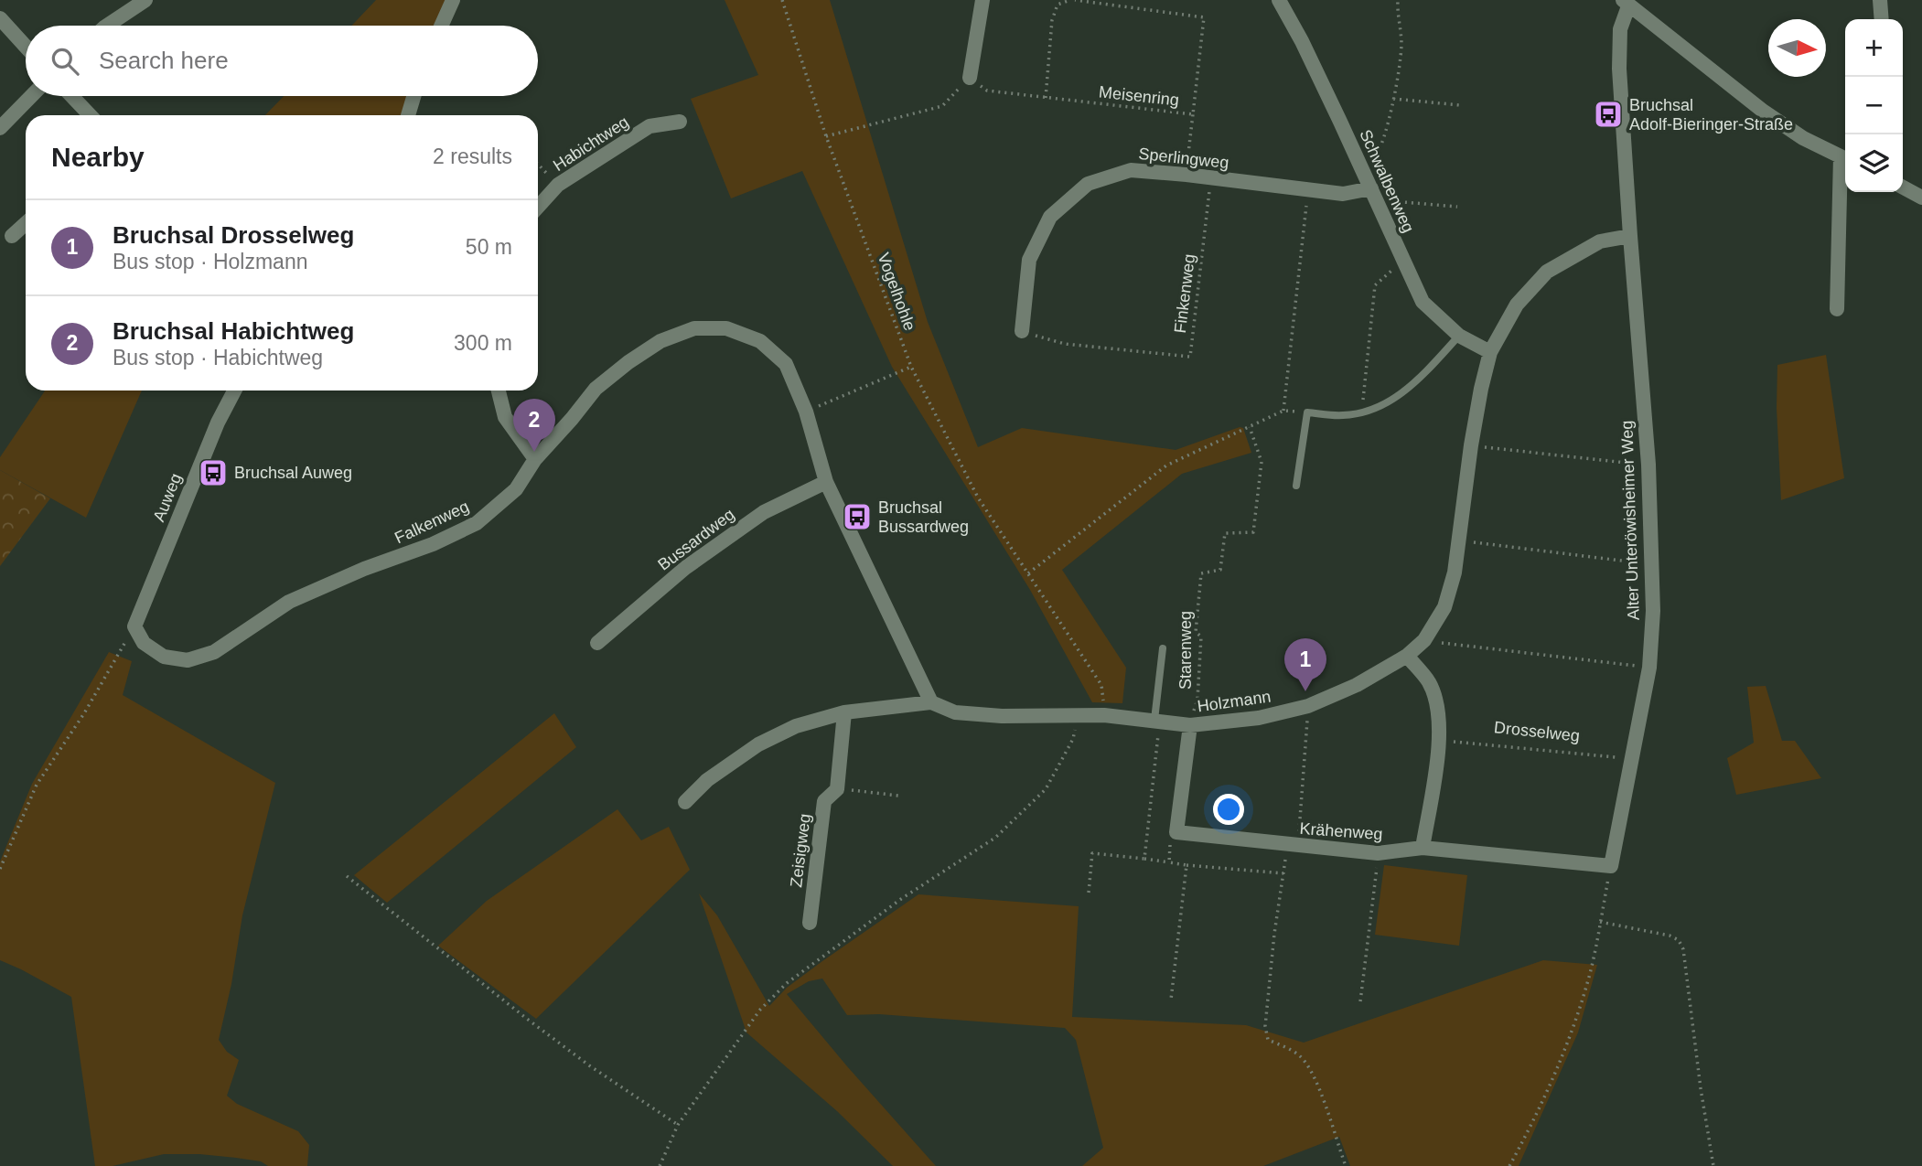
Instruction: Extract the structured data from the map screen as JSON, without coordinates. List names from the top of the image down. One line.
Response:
{"streets":{"street":["Habichtweg","Sperlingweg","Schwalbenweg","Auweg","Alter Unteröwisheimer Weg","Falkenweg","Bussardweg","Holzmann","Krähenweg","Zeisigweg"],"path":["Meisenring","Vogelhohle","Finkenweg","Starenweg","Drosselweg"]},"crossings":[["Sperlingweg","Schwalbenweg"],["Sperlingweg","Finkenweg"],["Schwalbenweg","Holzmann"],["Auweg","Falkenweg"],["Alter Unteröwisheimer Weg","Holzmann"],["Alter Unteröwisheimer Weg","Drosselweg"],["Alter Unteröwisheimer Weg","Krähenweg"],["Falkenweg","Bussardweg"],["Falkenweg","Holzmann"],["Starenweg","Holzmann"],["Holzmann","Zeisigweg"]],"places":{"bus stop":["Bruchsal Adolf-Bieringer-Straße","Bruchsal Auweg","Bruchsal Bussardweg"]},"north":"right","page":{"map_buttons":["+","−"],"search":"Search here","heading":["Nearby","2 results"],"list":[{"mark":"1","name":"Bruchsal Drosselweg","note":"Bus stop · Holzmann","value":"50 m"},{"mark":"2","name":"Bruchsal Habichtweg","note":"Bus stop · Habichtweg","value":"300 m"}],"pins":["2","1"]}}
